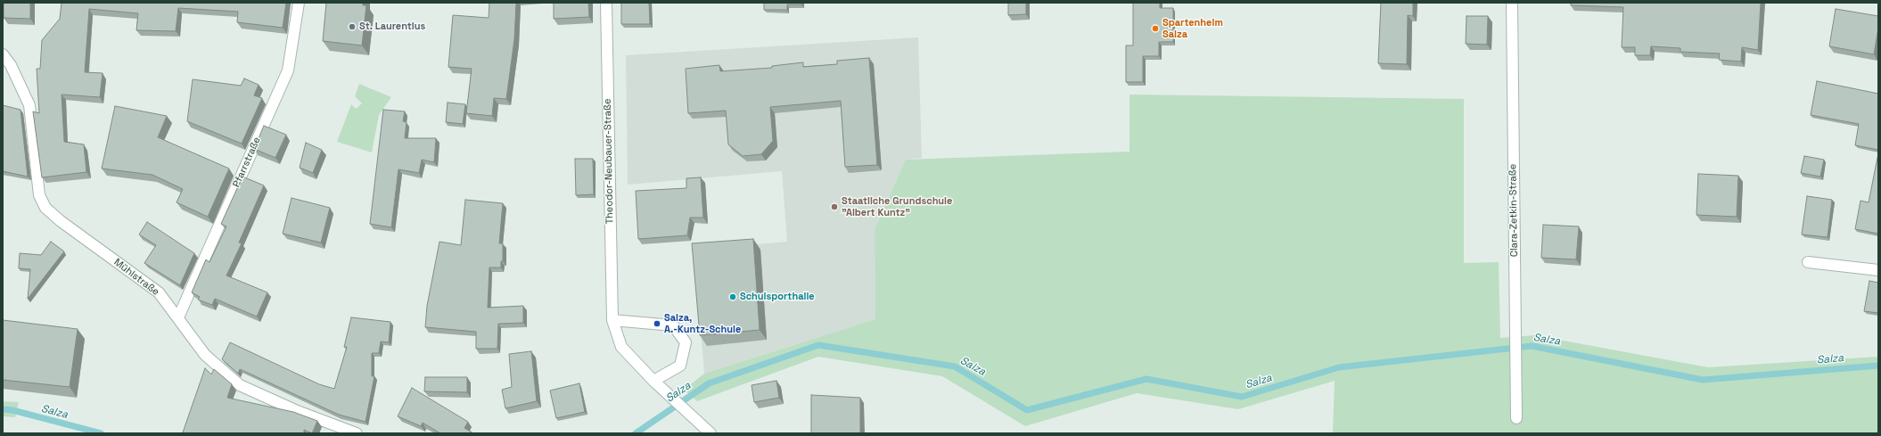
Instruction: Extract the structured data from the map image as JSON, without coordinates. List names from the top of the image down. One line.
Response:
{"streets":{"street":["Theodor-Neubauer-Straße","Pfarrstraße","Clara-Zetkin-Straße","Mühlstraße"]},"crossings":[["Pfarrstraße","Mühlstraße"]],"water":["Salza"],"places":["St. Laurentius","Spartenheim Salza","Staatliche Grundschule \"Albert Kuntz\"","Schulsporthalle","Salza, A.-Kuntz-Schule"]}
